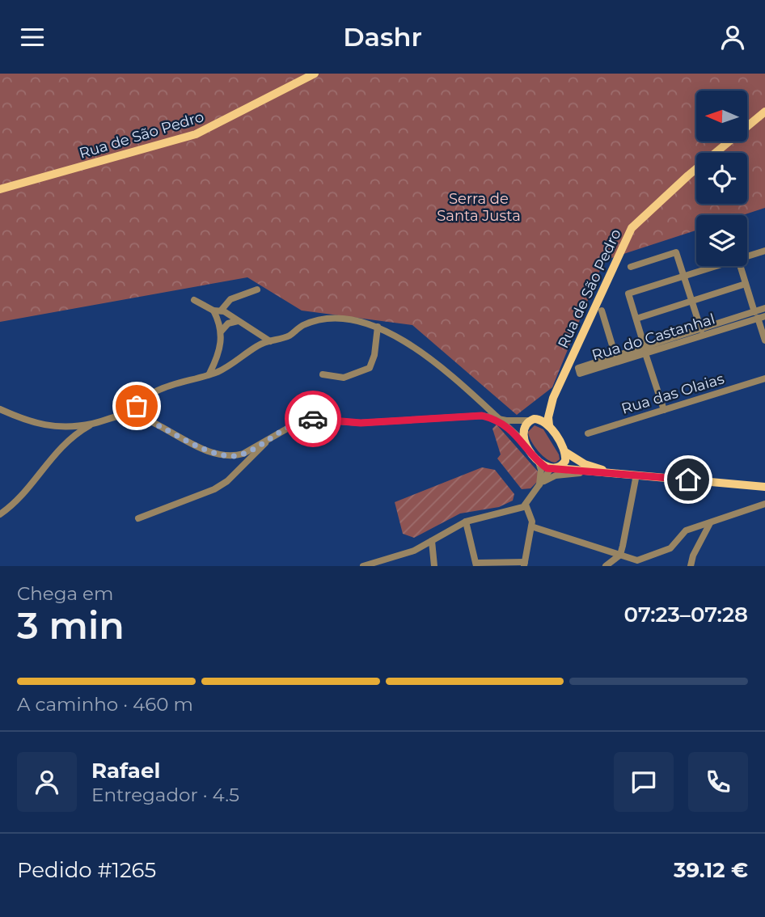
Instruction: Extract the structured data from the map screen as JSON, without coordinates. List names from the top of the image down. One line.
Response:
{"streets":{"main road":["Rua de São Pedro"],"street":["Rua do Castanhal","Rua das Olaias"]},"parks":["Serra de Santa Justa"],"north":"left","page":{"header":"Dashr","heading":["3 min","Chega em","07:23–07:28"],"panel":["Rafael","Entregador · 4.5","Pedido #1265","39.12 €"],"bar":"A caminho · 460 m"}}
